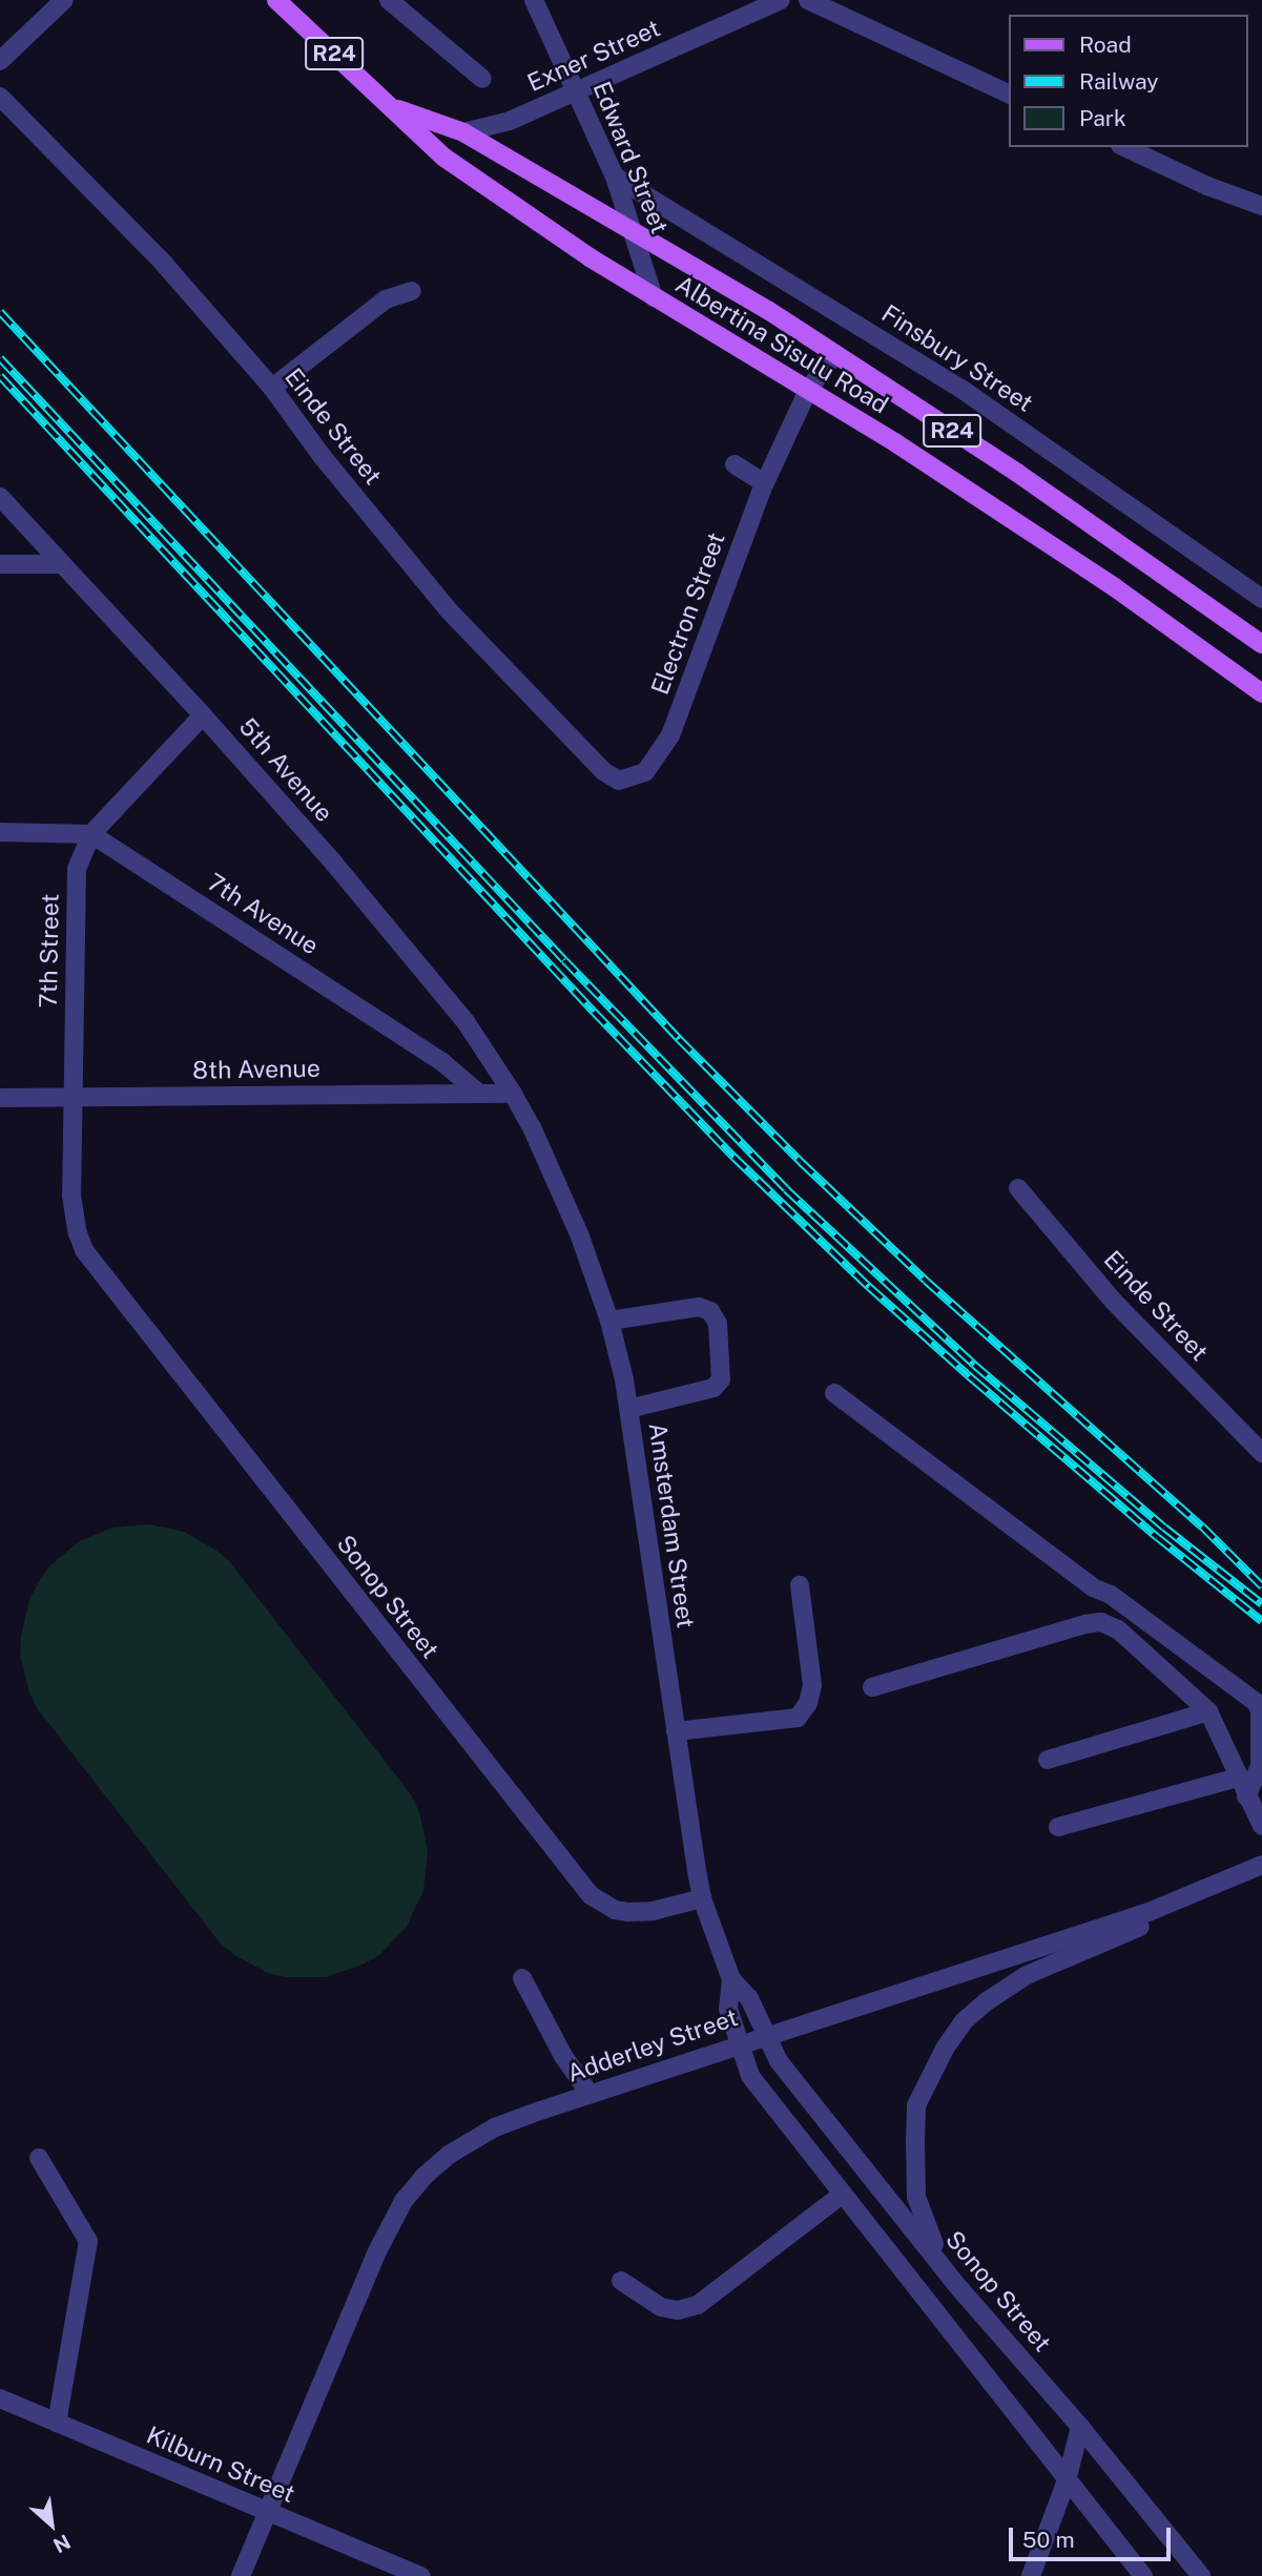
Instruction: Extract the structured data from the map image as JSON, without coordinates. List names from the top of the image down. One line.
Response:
{"streets":{"main road":["R24","Albertina Sisulu Road"],"street":["Exner Street","Edward Street","Finsbury Street","Einde Street","Electron Street","5th Avenue","7th Avenue","7th Street","8th Avenue","Amsterdam Street","Sonop Street","Adderley Street","Kilburn Street"]},"crossings":[["Exner Street","Edward Street"],["Exner Street","Albertina Sisulu Road"],["Edward Street","Albertina Sisulu Road"],["Edward Street","Finsbury Street"],["Albertina Sisulu Road","Electron Street"],["Einde Street","Electron Street"],["5th Avenue","7th Street"],["5th Avenue","8th Avenue"],["5th Avenue","Amsterdam Street"],["7th Avenue","7th Street"],["7th Avenue","8th Avenue"],["7th Street","8th Avenue"],["7th Street","Sonop Street"],["8th Avenue","Amsterdam Street"],["Amsterdam Street","Sonop Street"],["Amsterdam Street","Adderley Street"],["Sonop Street","Adderley Street"],["Adderley Street","Kilburn Street"]],"legend":["Road","Railway","Park"],"scale_bar":"50 m","north":"bottom right"}
